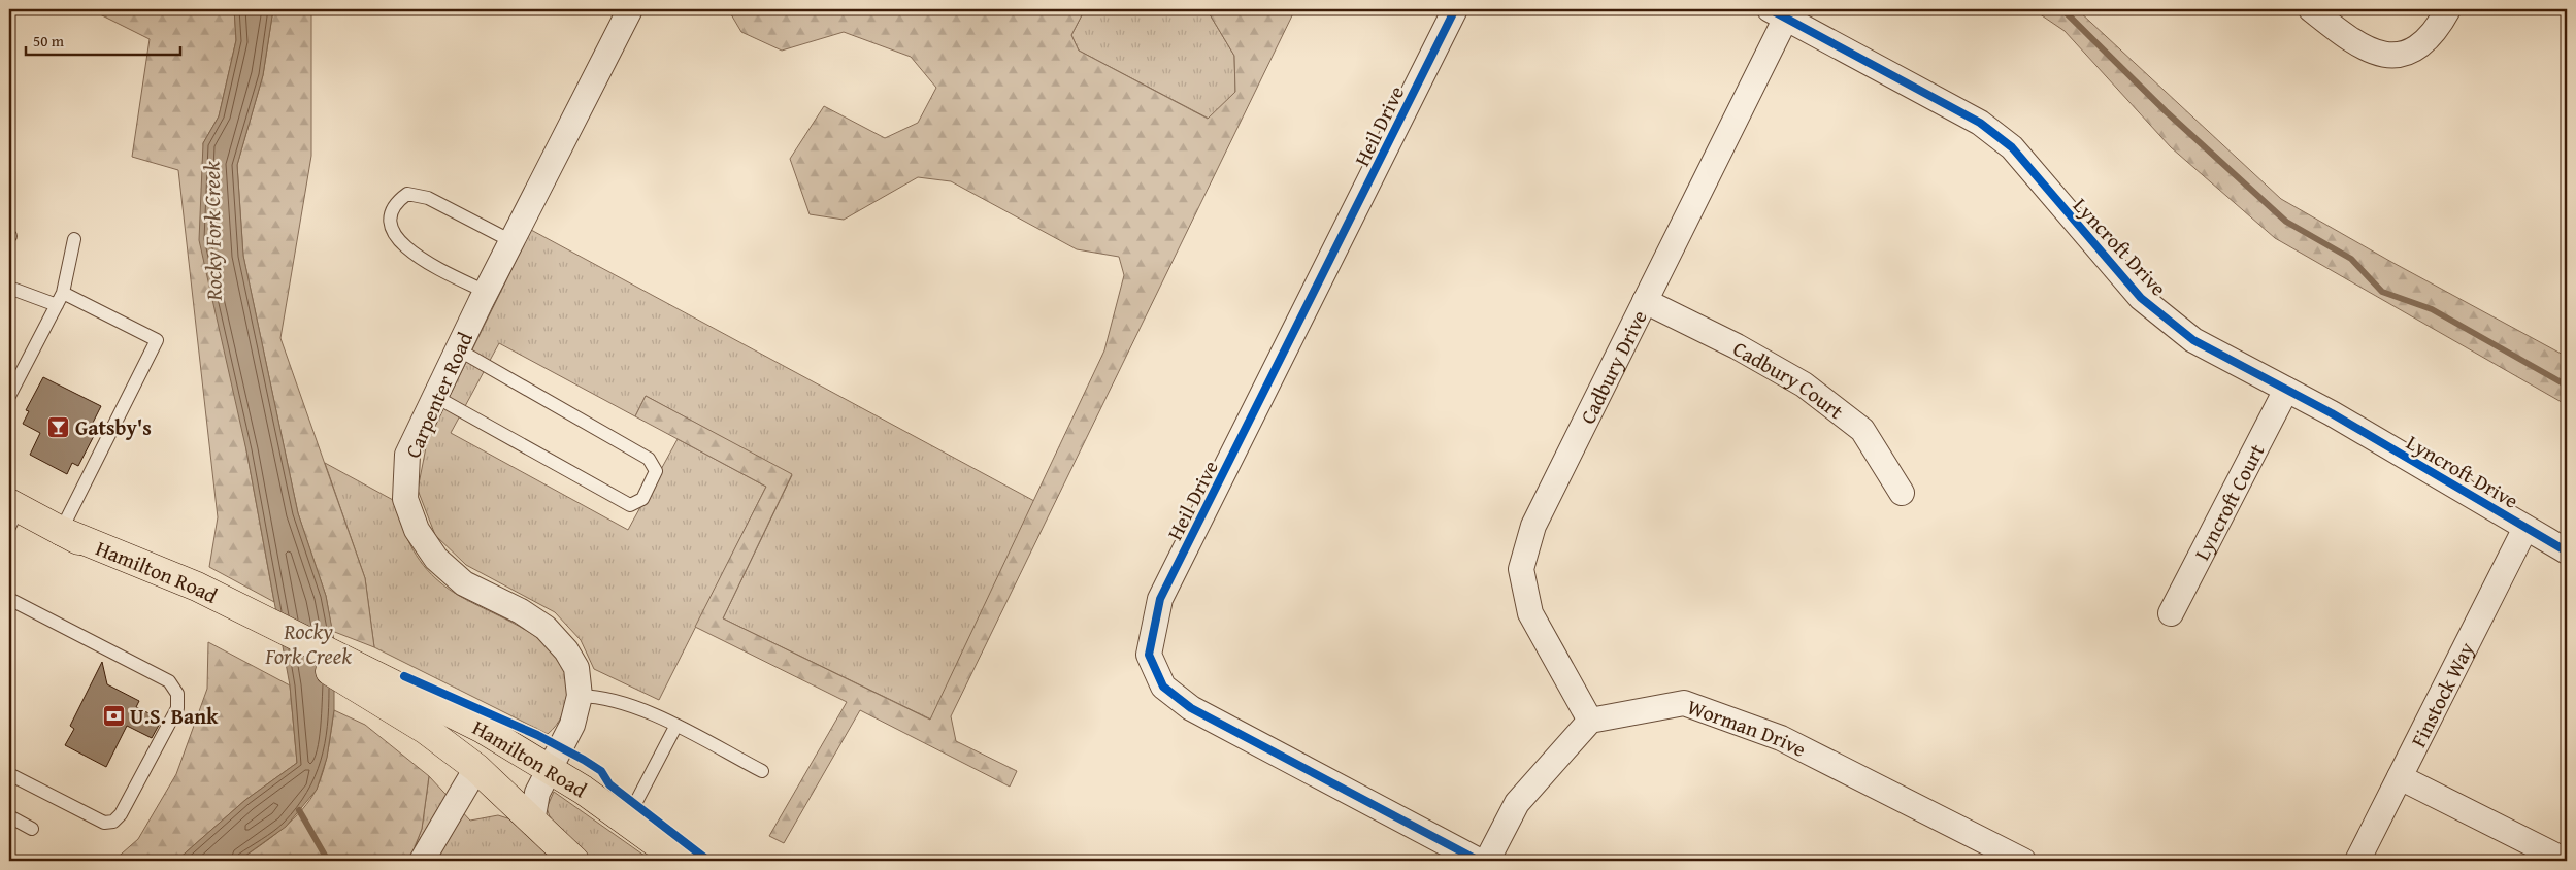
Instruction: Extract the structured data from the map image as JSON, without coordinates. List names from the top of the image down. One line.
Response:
{"streets":{"main road":["Hamilton Road"],"street":["Heil Drive","Lyncroft Drive","Cadbury Drive","Cadbury Court","Carpenter Road","Lyncroft Court","Finstock Way","Worman Drive"]},"crossings":[["Lyncroft Drive","Cadbury Drive"],["Lyncroft Drive","Lyncroft Court"],["Lyncroft Drive","Finstock Way"],["Cadbury Drive","Cadbury Court"],["Cadbury Drive","Worman Drive"],["Carpenter Road","Hamilton Road"]],"water":["Rocky Fork Creek"],"places":{"bar":["Gatsby's"],"bank":["U.S. Bank"]},"scale_bar":"50 m"}
